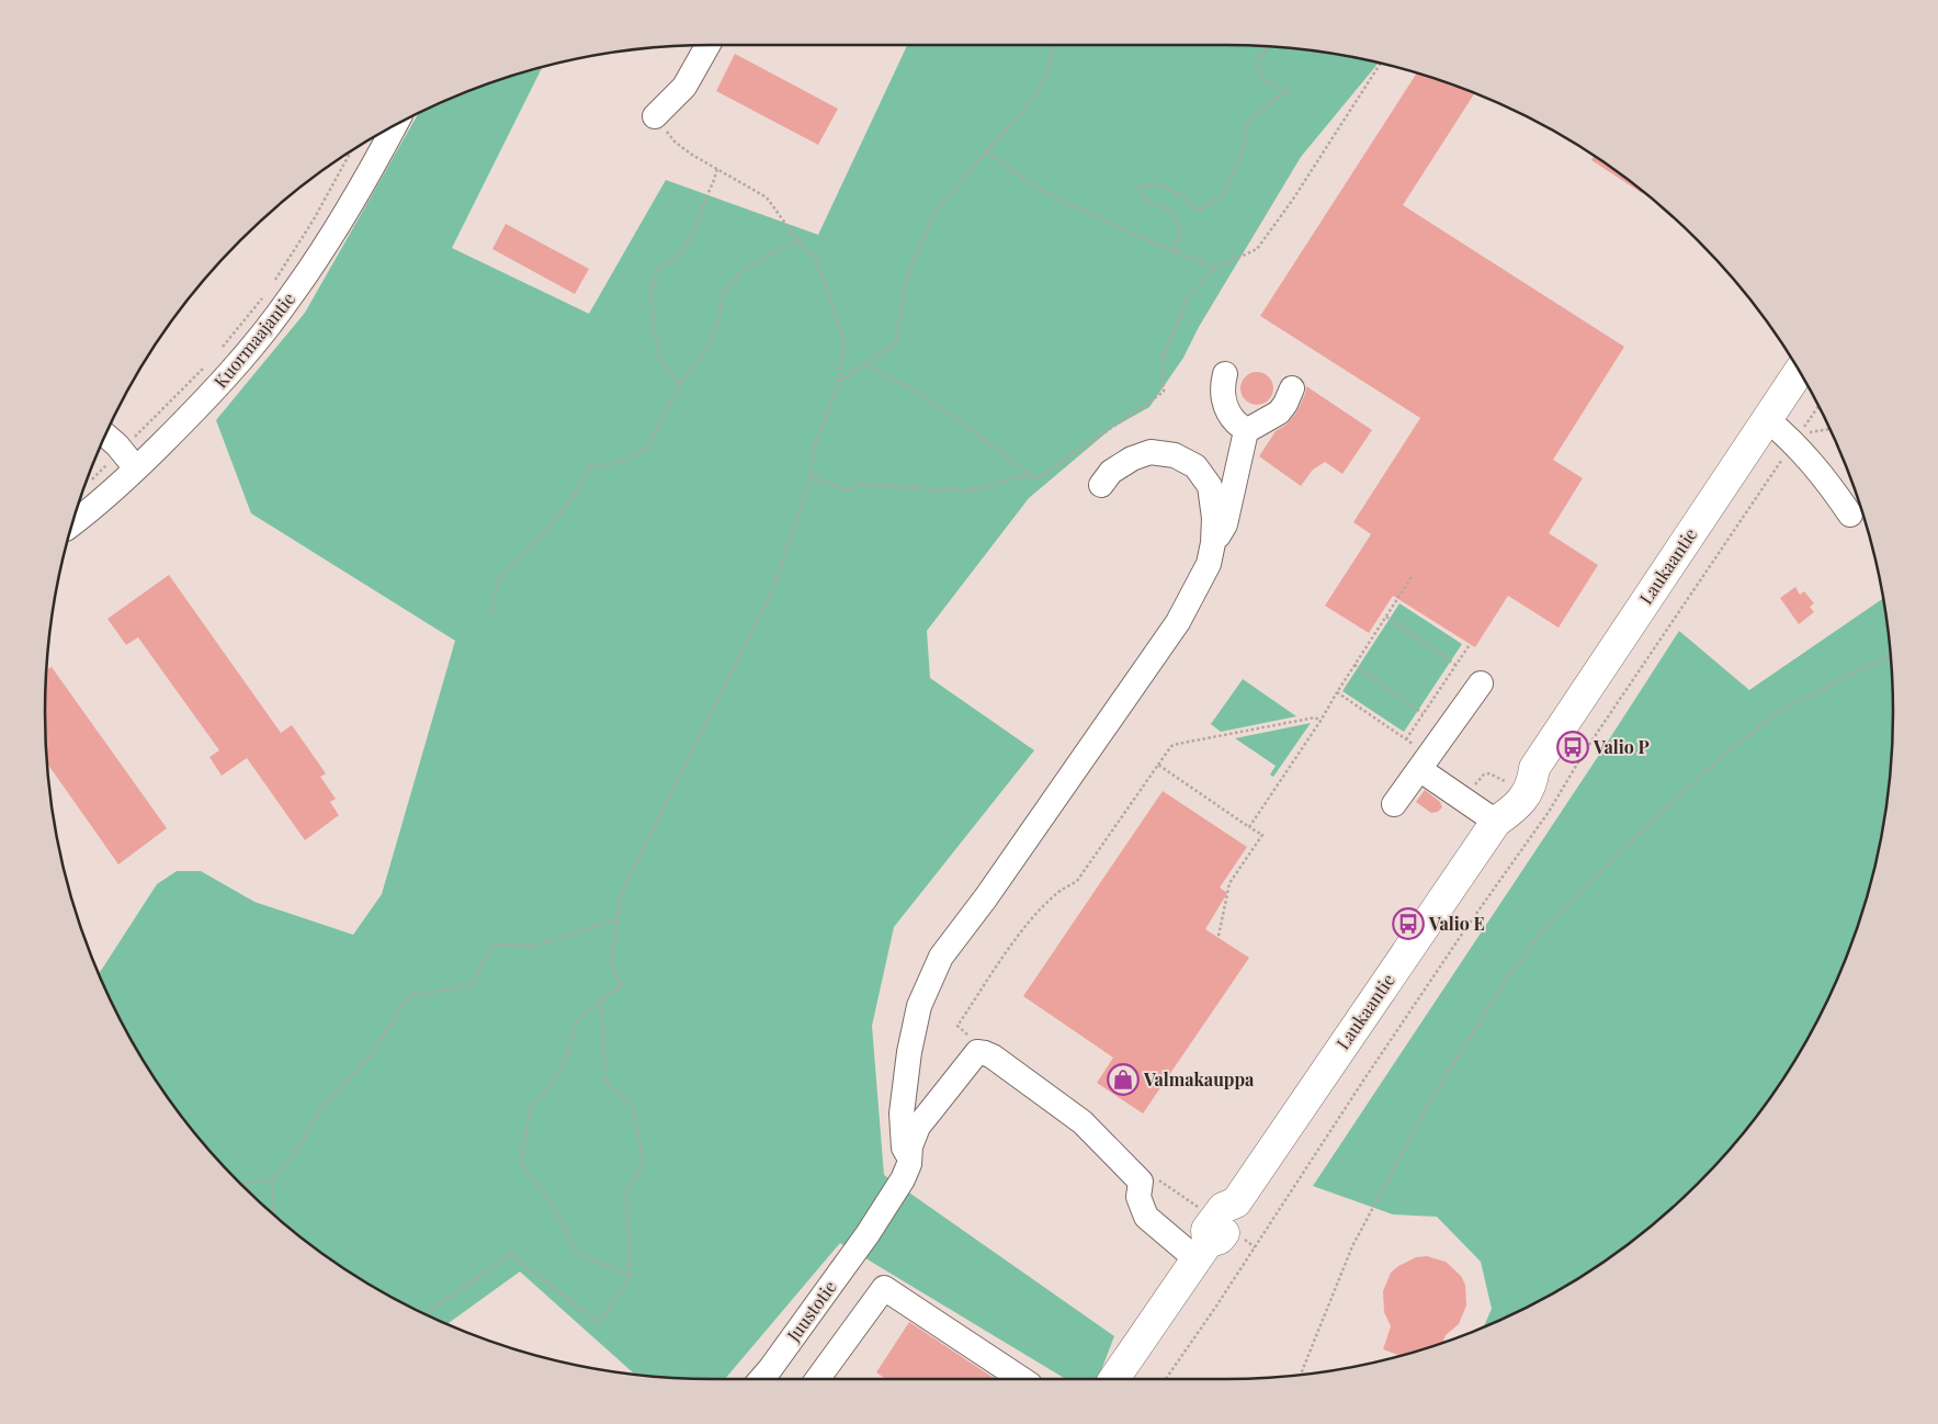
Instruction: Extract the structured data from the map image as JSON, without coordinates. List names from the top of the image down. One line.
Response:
{"streets":{"main road":["Laukaantie"],"street":["Kuormaajantie","Juustotie"]},"places":{"bus stop":["Valio P","Valio E"],"shop":["Valmakauppa"]}}
